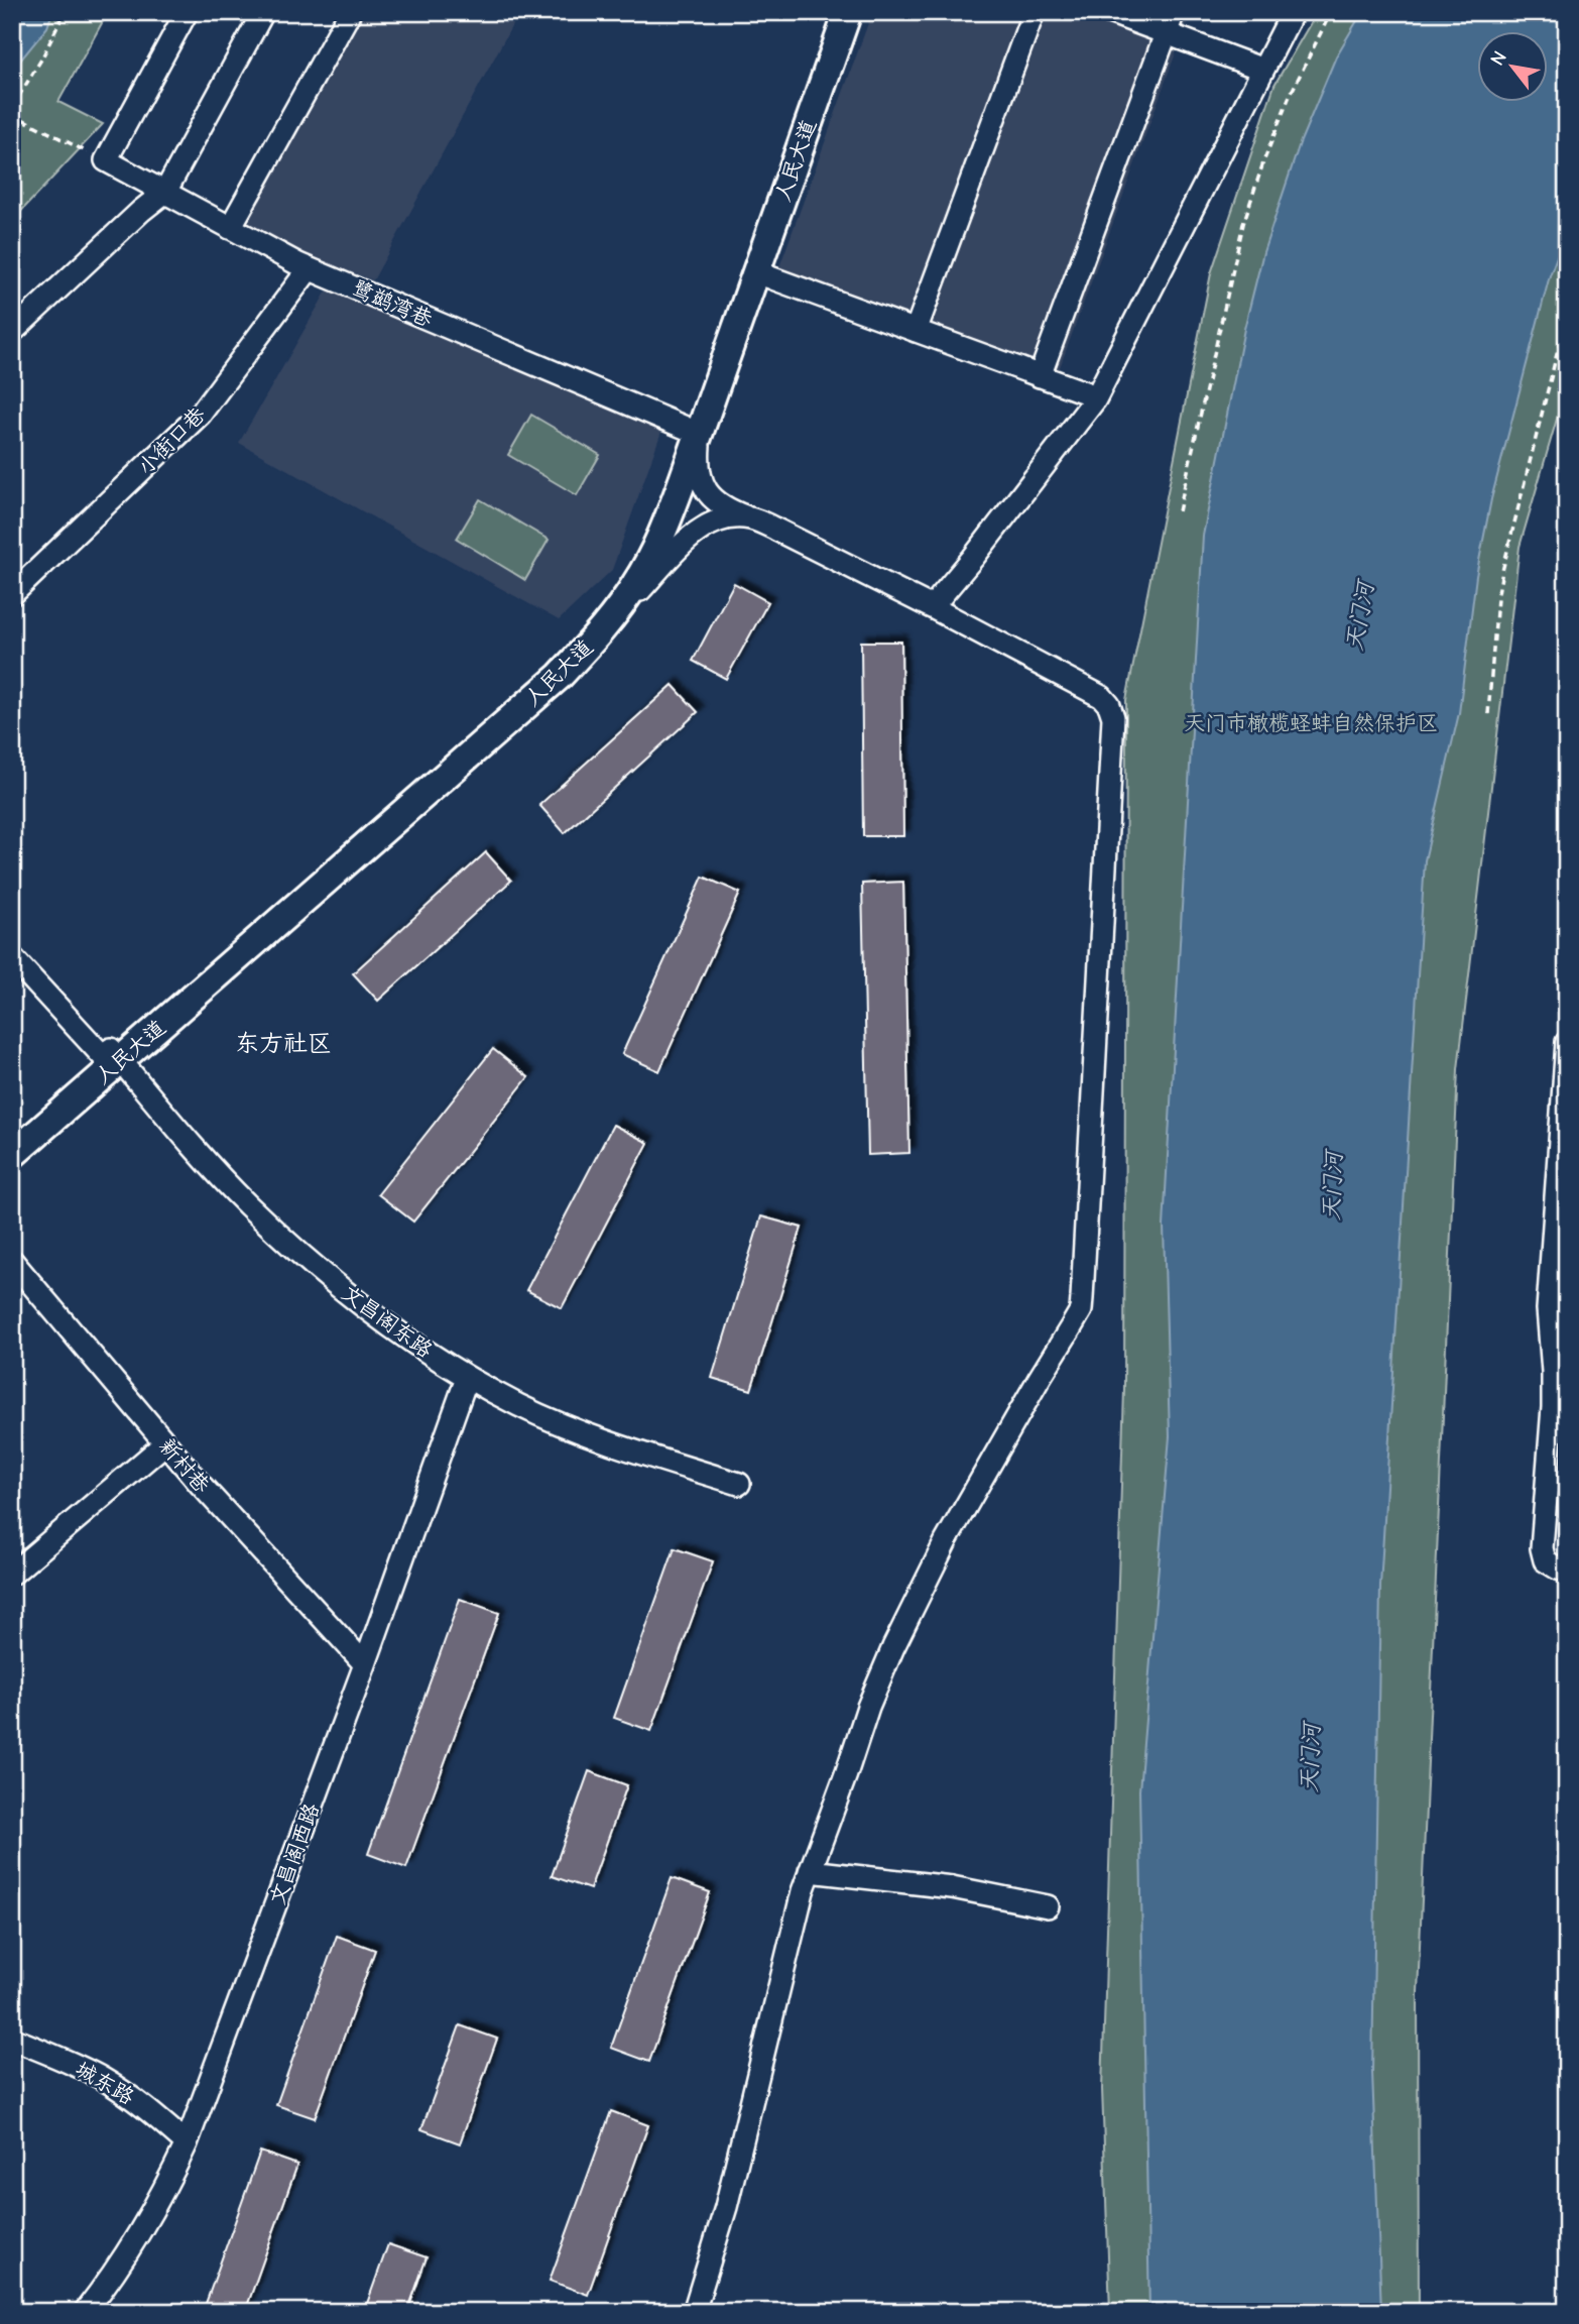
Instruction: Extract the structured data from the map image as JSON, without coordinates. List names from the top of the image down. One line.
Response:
{"streets":{"main road":["人民大道"],"street":["鹭鹚湾巷","小街口巷","文昌阁东路","新村巷","文昌阁西路","城东路"]},"crossings":[["人民大道","鹭鹚湾巷"],["人民大道","文昌阁东路"],["鹭鹚湾巷","小街口巷"],["文昌阁东路","文昌阁西路"],["新村巷","文昌阁西路"],["文昌阁西路","城东路"]],"districts":["东方社区"],"water":["天门河"],"parks":["天门市橄榄蛏蚌自然保护区"],"north":"top left"}
